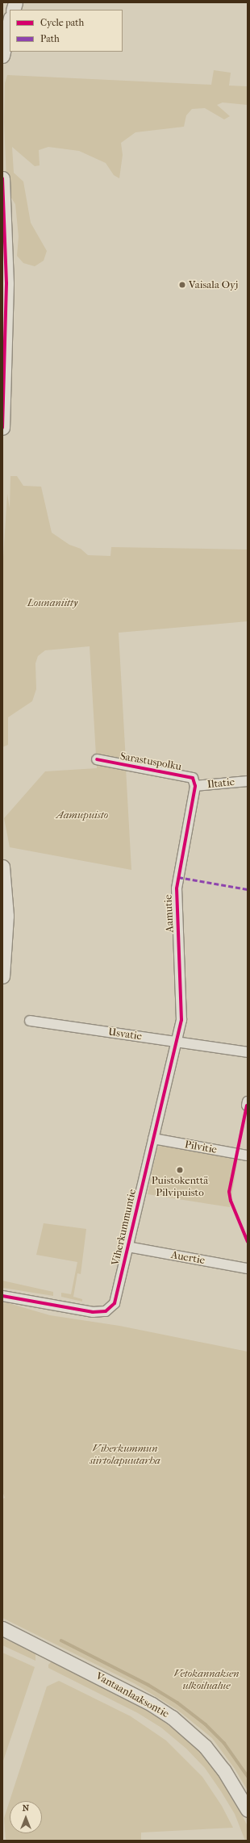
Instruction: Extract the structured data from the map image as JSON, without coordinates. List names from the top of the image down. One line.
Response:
{"streets":{"street":["Sarastuspolku","Iltatie","Aamutie","Usvatie","Pilvitie","Viherkummuntie","Auertie","Vantaanlaaksontie"]},"crossings":[["Sarastuspolku","Iltatie"],["Sarastuspolku","Aamutie"],["Iltatie","Aamutie"],["Aamutie","Usvatie"],["Aamutie","Viherkummuntie"],["Usvatie","Viherkummuntie"],["Pilvitie","Viherkummuntie"],["Viherkummuntie","Auertie"]],"parks":["Lounaniitty","Aamupuisto","Viherkummun siirtolapuutarha","Vetokannaksen ulkoilualue"],"places":["Vaisala Oyj","Puistokenttä Pilvipuisto"],"legend":["Cycle path","Path"],"north":"top"}
